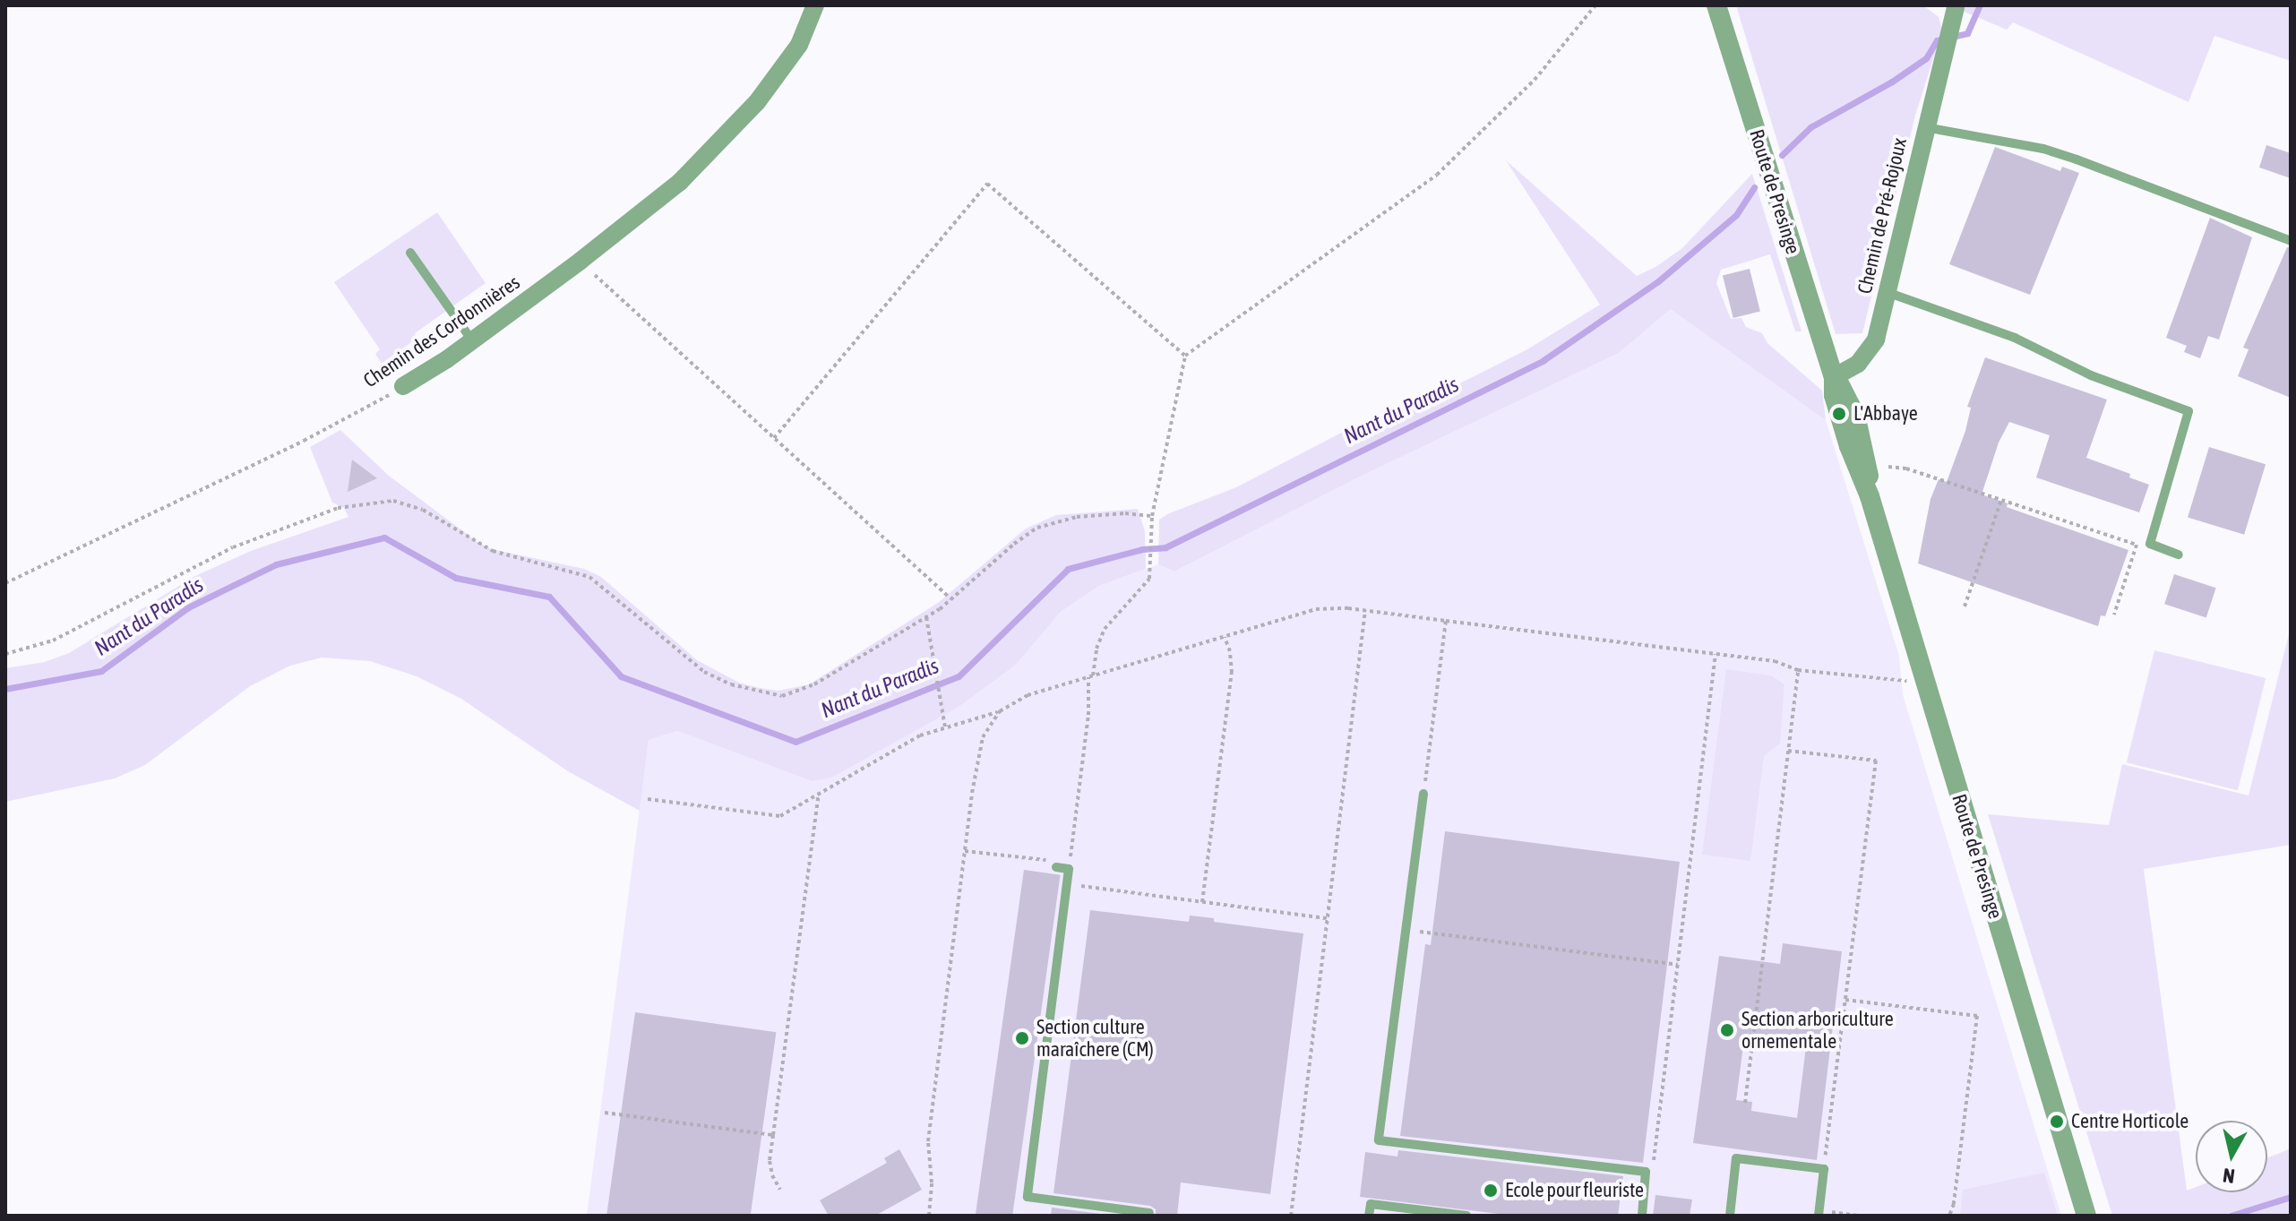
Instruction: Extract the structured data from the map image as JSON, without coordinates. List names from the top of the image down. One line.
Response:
{"streets":{"street":["Route de Presinge","Chemin de Pré-Rojoux","Chemin des Cordonnières"]},"crossings":[["Route de Presinge","Chemin de Pré-Rojoux"]],"water":["Nant du Paradis"],"places":["L'Abbaye","Section arboriculture ornementale","Section culture maraîchere (CM)","Centre Horticole","Ecole pour fleuriste"],"north":"bottom"}
